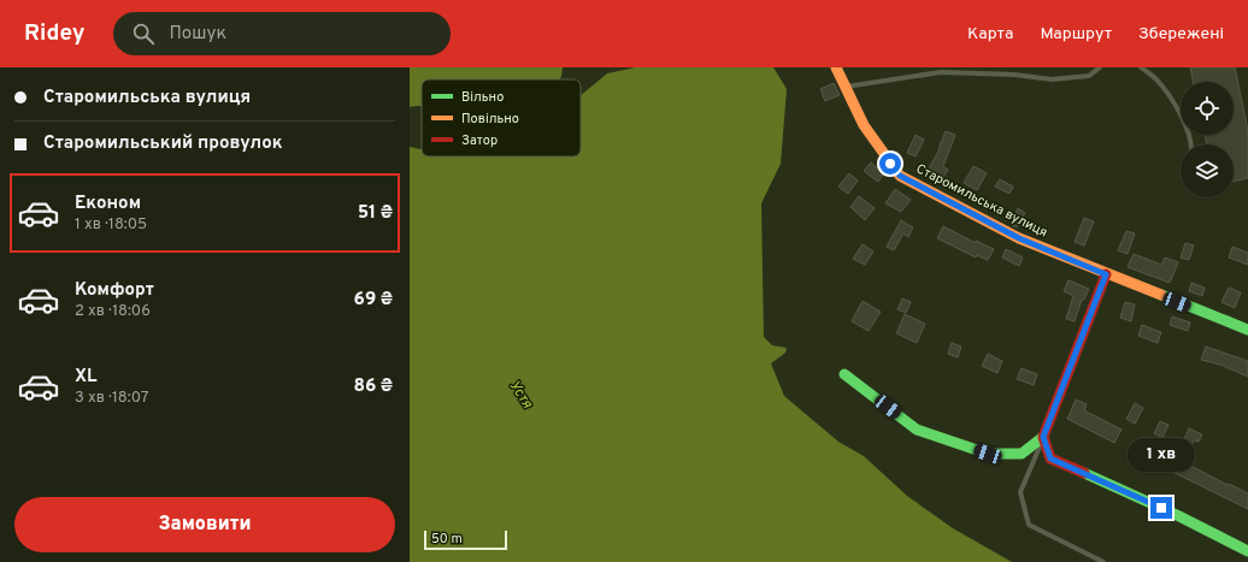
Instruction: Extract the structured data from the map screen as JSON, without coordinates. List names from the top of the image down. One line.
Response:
{"streets":{"street":["Старомильська вулиця"]},"water":["Устя"],"legend":["Вільно","Повільно","Затор"],"scale_bar":"50 m","page":{"header":"Ridey","search":"Пошук","nav":["Карта","Маршрут","Збережені"],"banner":["Старомильська вулиця","Старомильський провулок"],"list":[{"name":"Економ","note":"1 хв · 18:05","value":"51 ₴"},{"name":"Комфорт","note":"2 хв · 18:06","value":"69 ₴"},{"name":"XL","note":"3 хв · 18:07","value":"86 ₴"}],"bubble":"1 хв","buttons":"Замовити","scale":"50 m"}}
